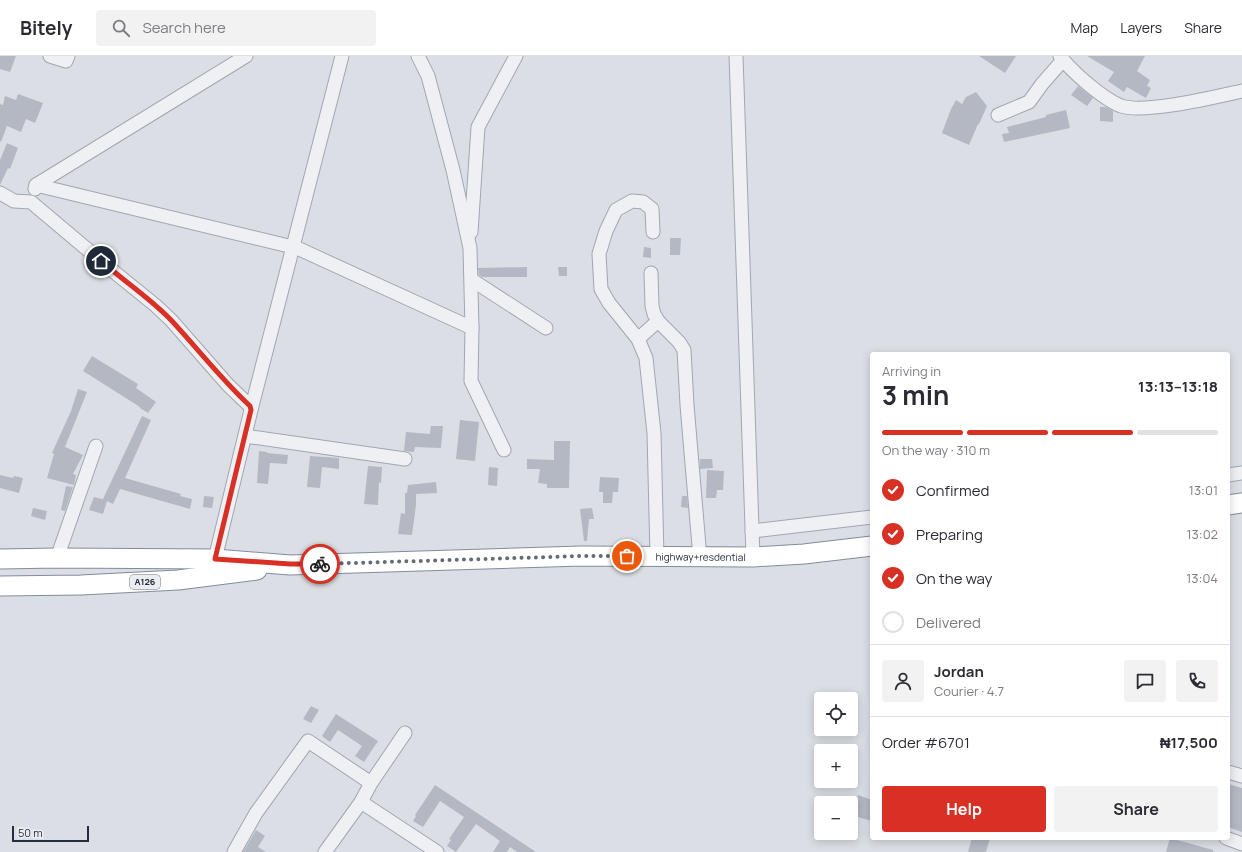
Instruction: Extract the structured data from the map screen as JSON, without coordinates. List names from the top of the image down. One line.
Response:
{"streets":{"highway":["highway+resdential","A126"]},"crossings":[["highway+resdential","A126"]],"scale_bar":"50 m","page":{"header":"Bitely","search":"Search here","nav":["Map","Layers","Share"],"heading":["3 min","Arriving in","13:13–13:18"],"panel":["Jordan","Courier · 4.7","Order #6701","₦17,500"],"bar":"On the way · 310 m","list":[["Confirmed","13:01"],["Preparing","13:02"],["On the way","13:04"],"Delivered"],"map_buttons":["+","−"],"buttons":["Help","Share"],"scale":"50 m"}}
